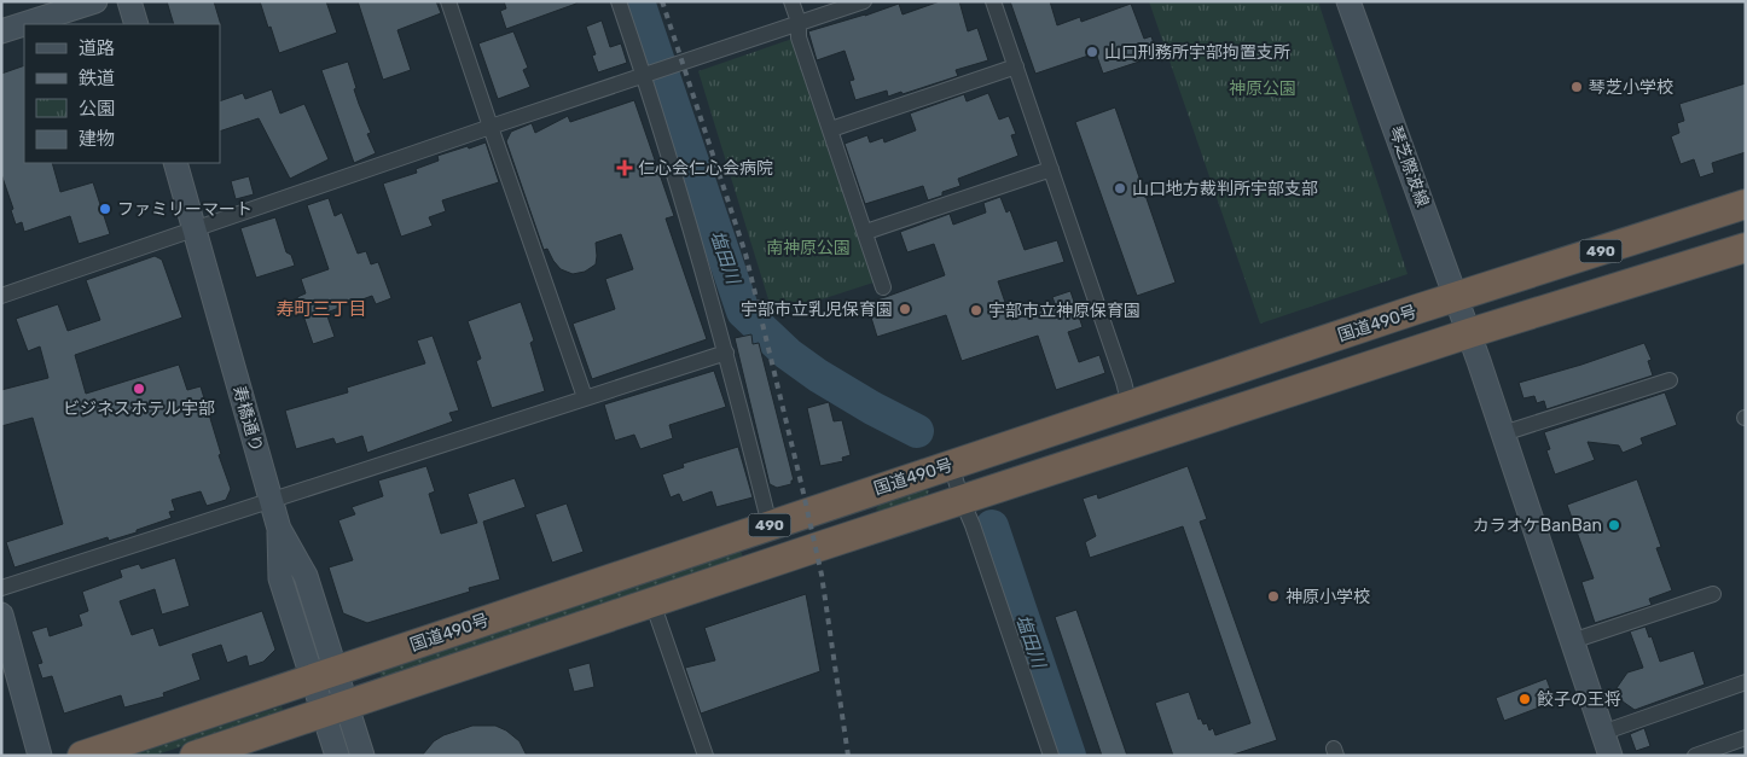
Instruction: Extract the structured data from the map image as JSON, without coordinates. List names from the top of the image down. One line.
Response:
{"streets":{"highway":["490","国道490号"],"street":["琴芝際波線","寿橋通り"]},"crossings":[["琴芝際波線","490"],["琴芝際波線","国道490号"],["490","寿橋通り"],["国道490号","寿橋通り"]],"districts":["寿町三丁目"],"water":["塩田川"],"parks":["神原公園","南神原公園"],"places":{"other":["山口刑務所宇部拘置支所","琴芝小学校","山口地方裁判所宇部支部","ファミリーマート","宇部市立乳児保育園","宇部市立神原保育園","ビジネスホテル宇部","カラオケBanBan","神原小学校","餃子の王将"],"health":["仁心会仁心会病院"]},"legend":["道路","鉄道","公園","建物"]}
